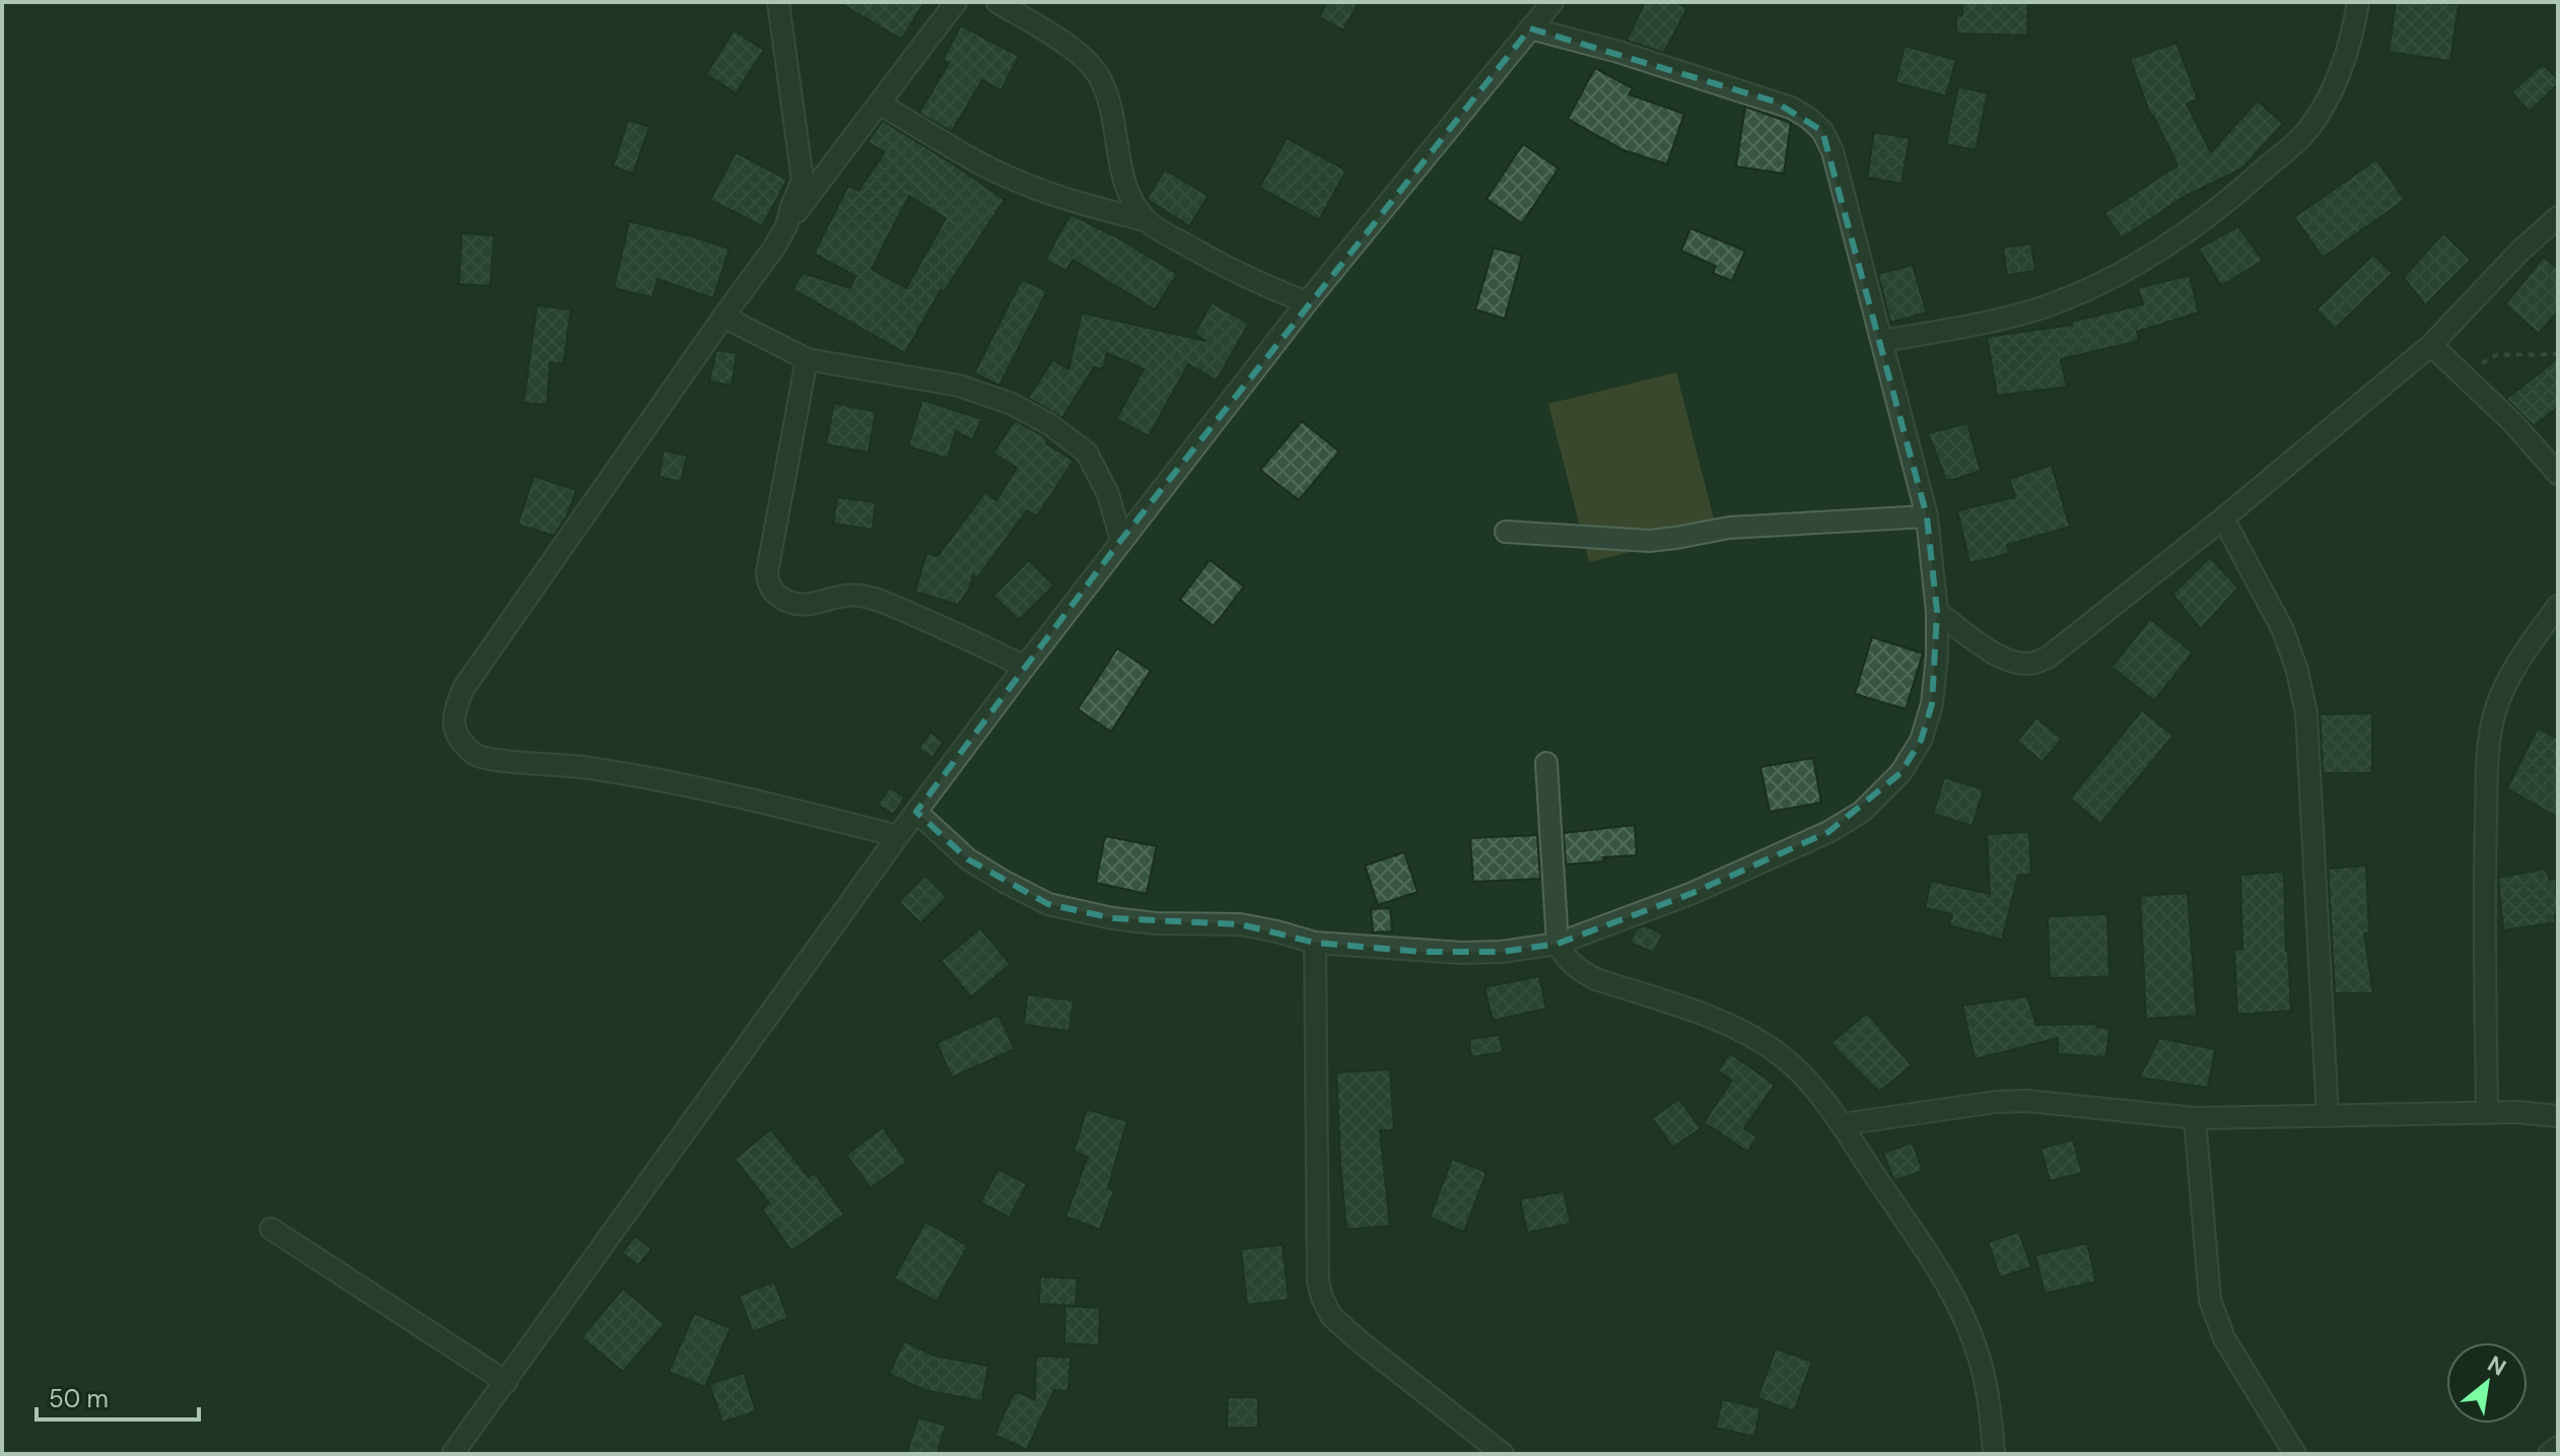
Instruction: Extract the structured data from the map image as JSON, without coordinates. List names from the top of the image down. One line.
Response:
{"scale_bar":"50 m","north":"top right"}
